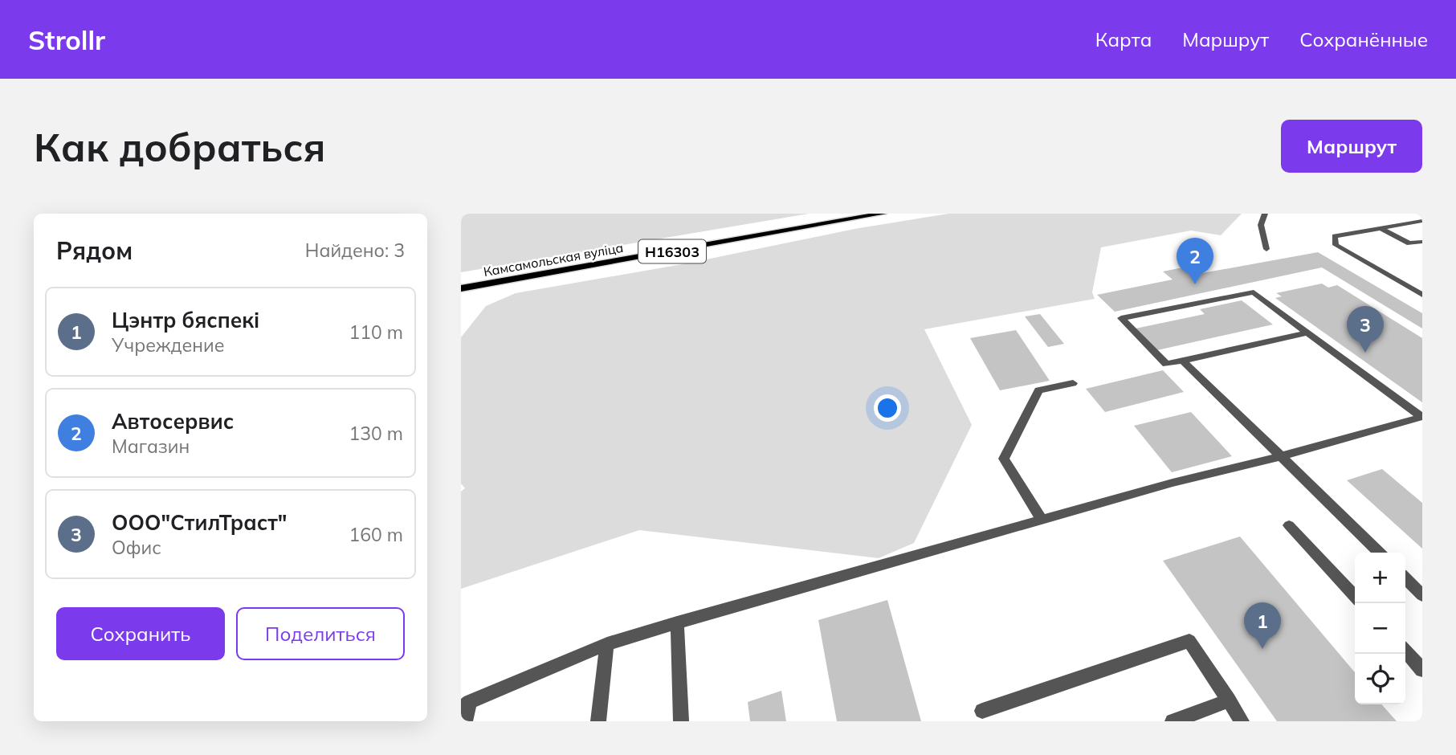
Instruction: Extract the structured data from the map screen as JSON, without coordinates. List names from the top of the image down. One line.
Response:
{"streets":{"main road":["Н16303","Камсамольская вуліца"]},"page":{"header":"Strollr","nav":["Карта","Маршрут","Сохранённые"],"buttons":["Маршрут",["Сохранить","Поделиться"]],"title":"Как добраться","heading":["Рядом","Найдено: 3"],"pins":["2","3","1"],"list":[{"mark":"1","name":"Цэнтр бяспекі","note":"Учреждение","value":"110 m"},{"mark":"2","name":"Автосервис","note":"Магазин","value":"130 m"},{"mark":"3","name":"ООО\"СтилТраст\"","note":"Офис","value":"160 m"}],"map_buttons":["+","−"]}}
